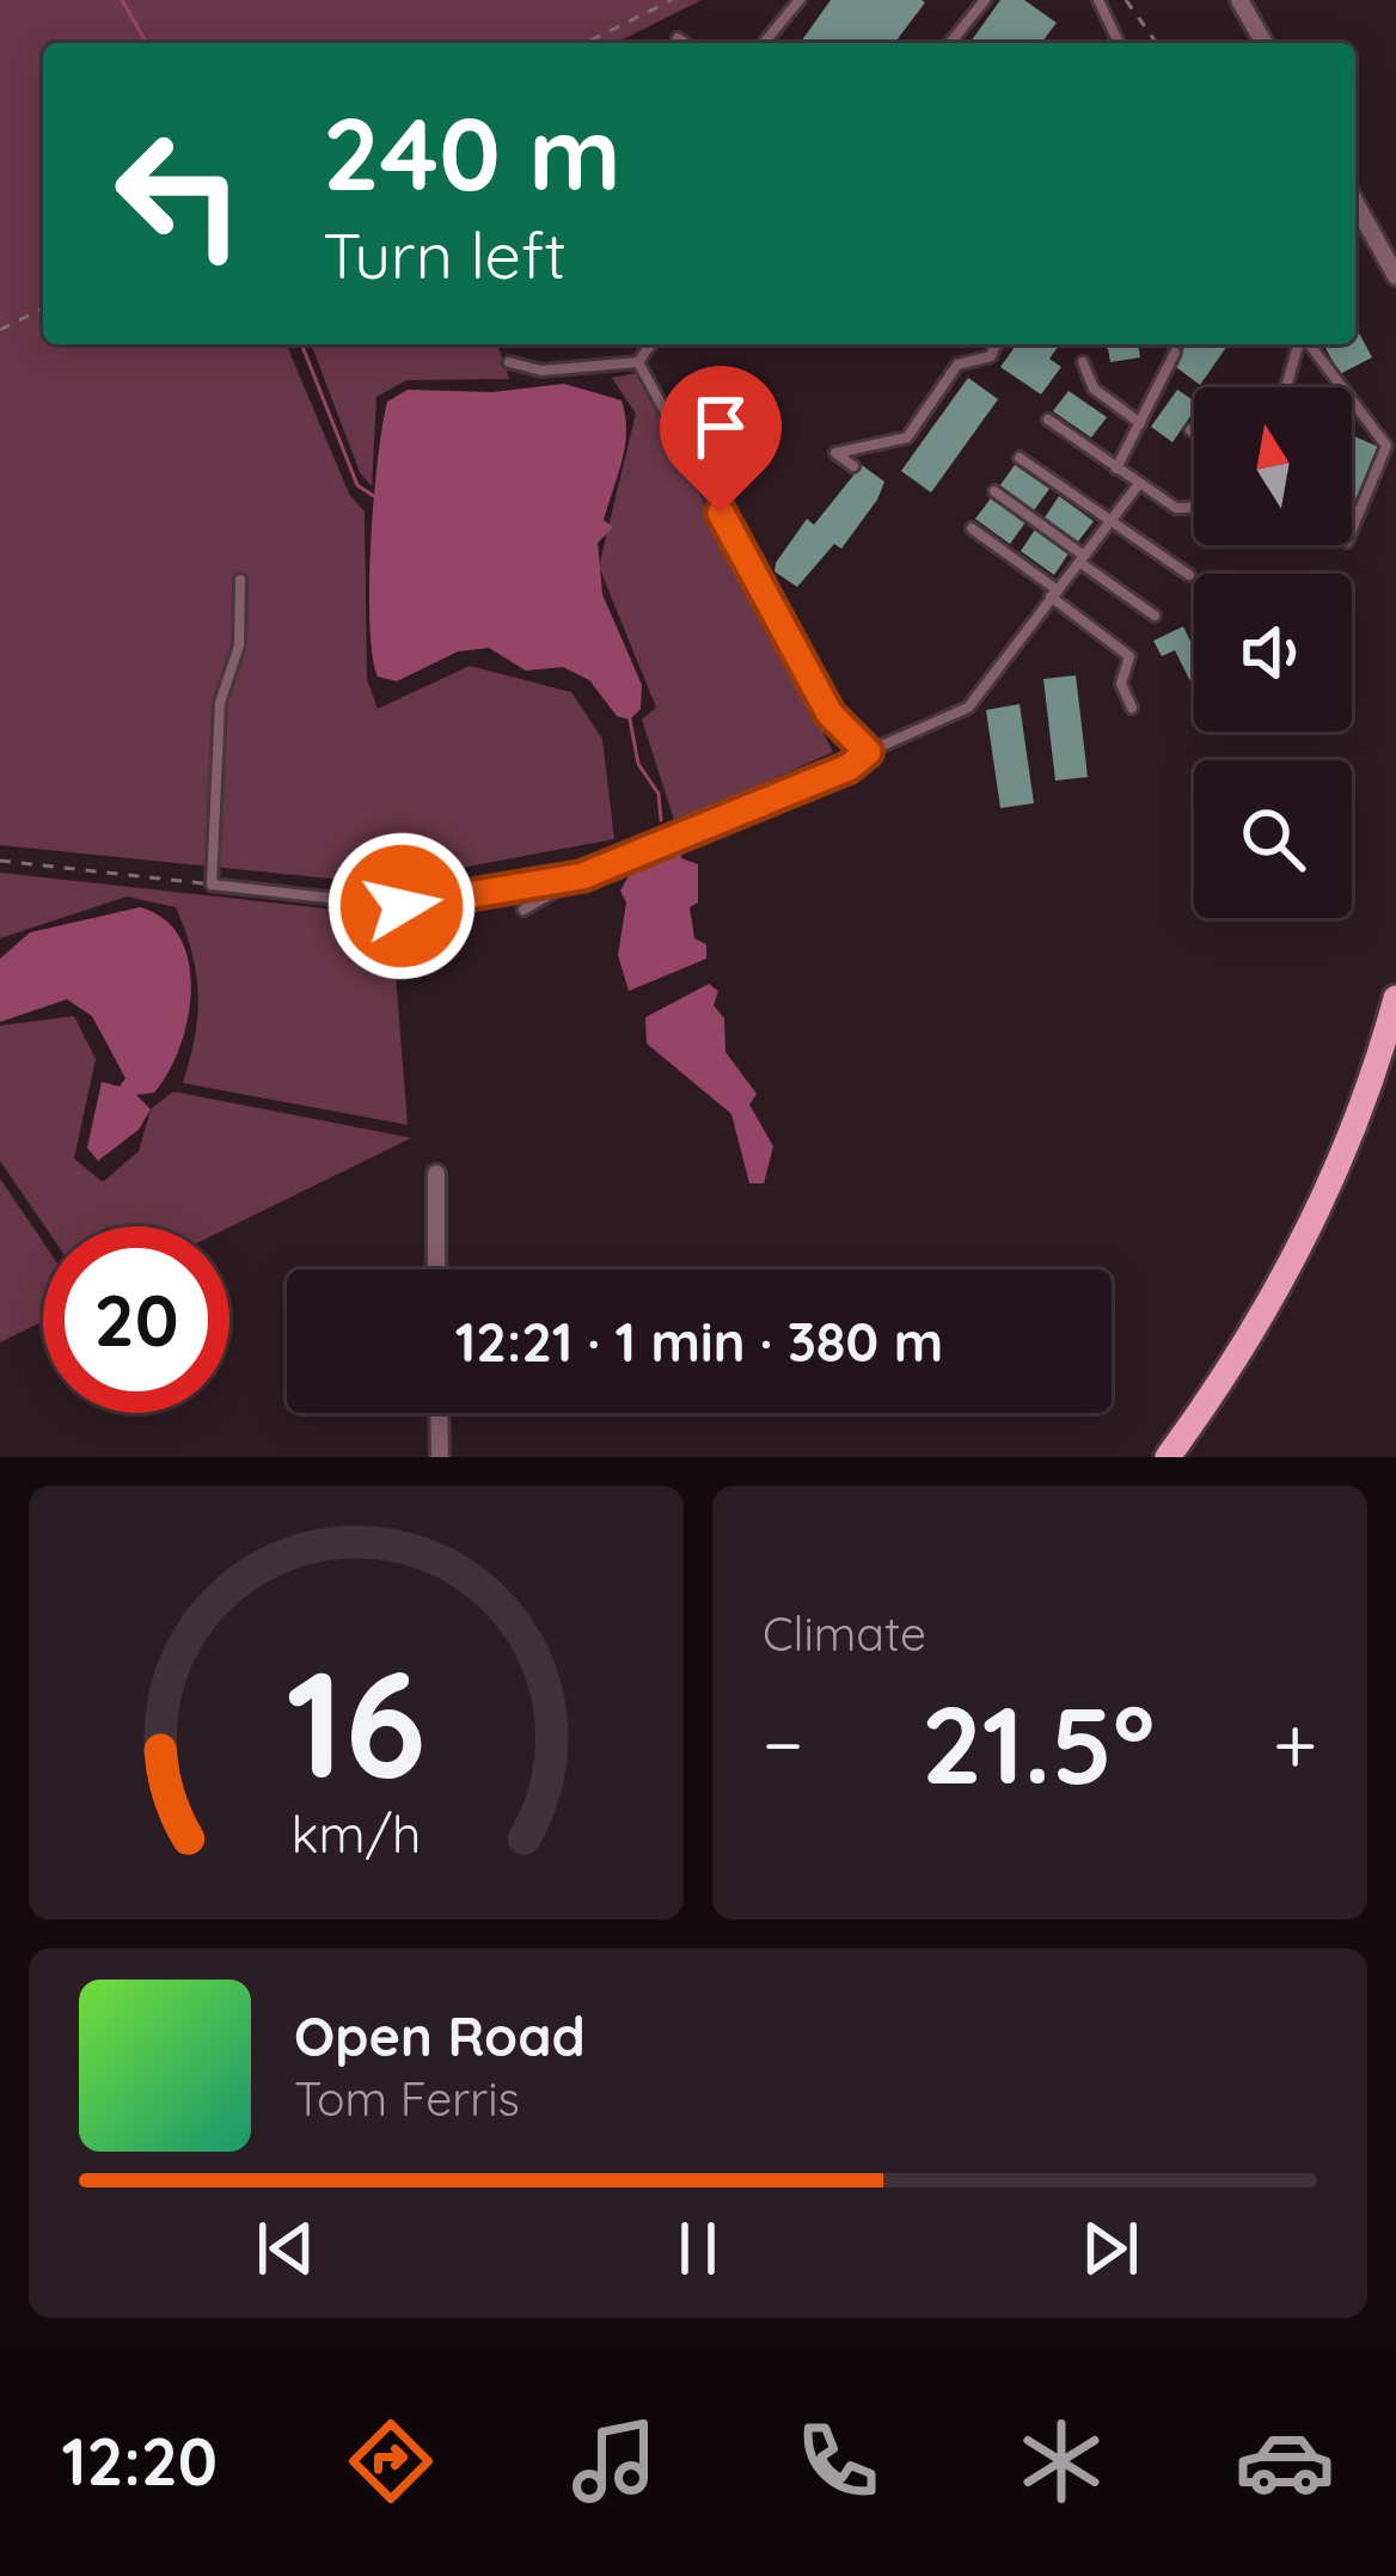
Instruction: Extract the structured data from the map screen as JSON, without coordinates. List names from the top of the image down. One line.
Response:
{"north":"top","page":{"turn":["240 m","Turn left"],"limit":"20","trip":"12:21 · 1 min · 380 m","tile":"Climate","heat":["−","21.5°","+"],"song":["Open Road","Tom Ferris"],"tabs":"12:20","gauge":["16","km/h"]}}
